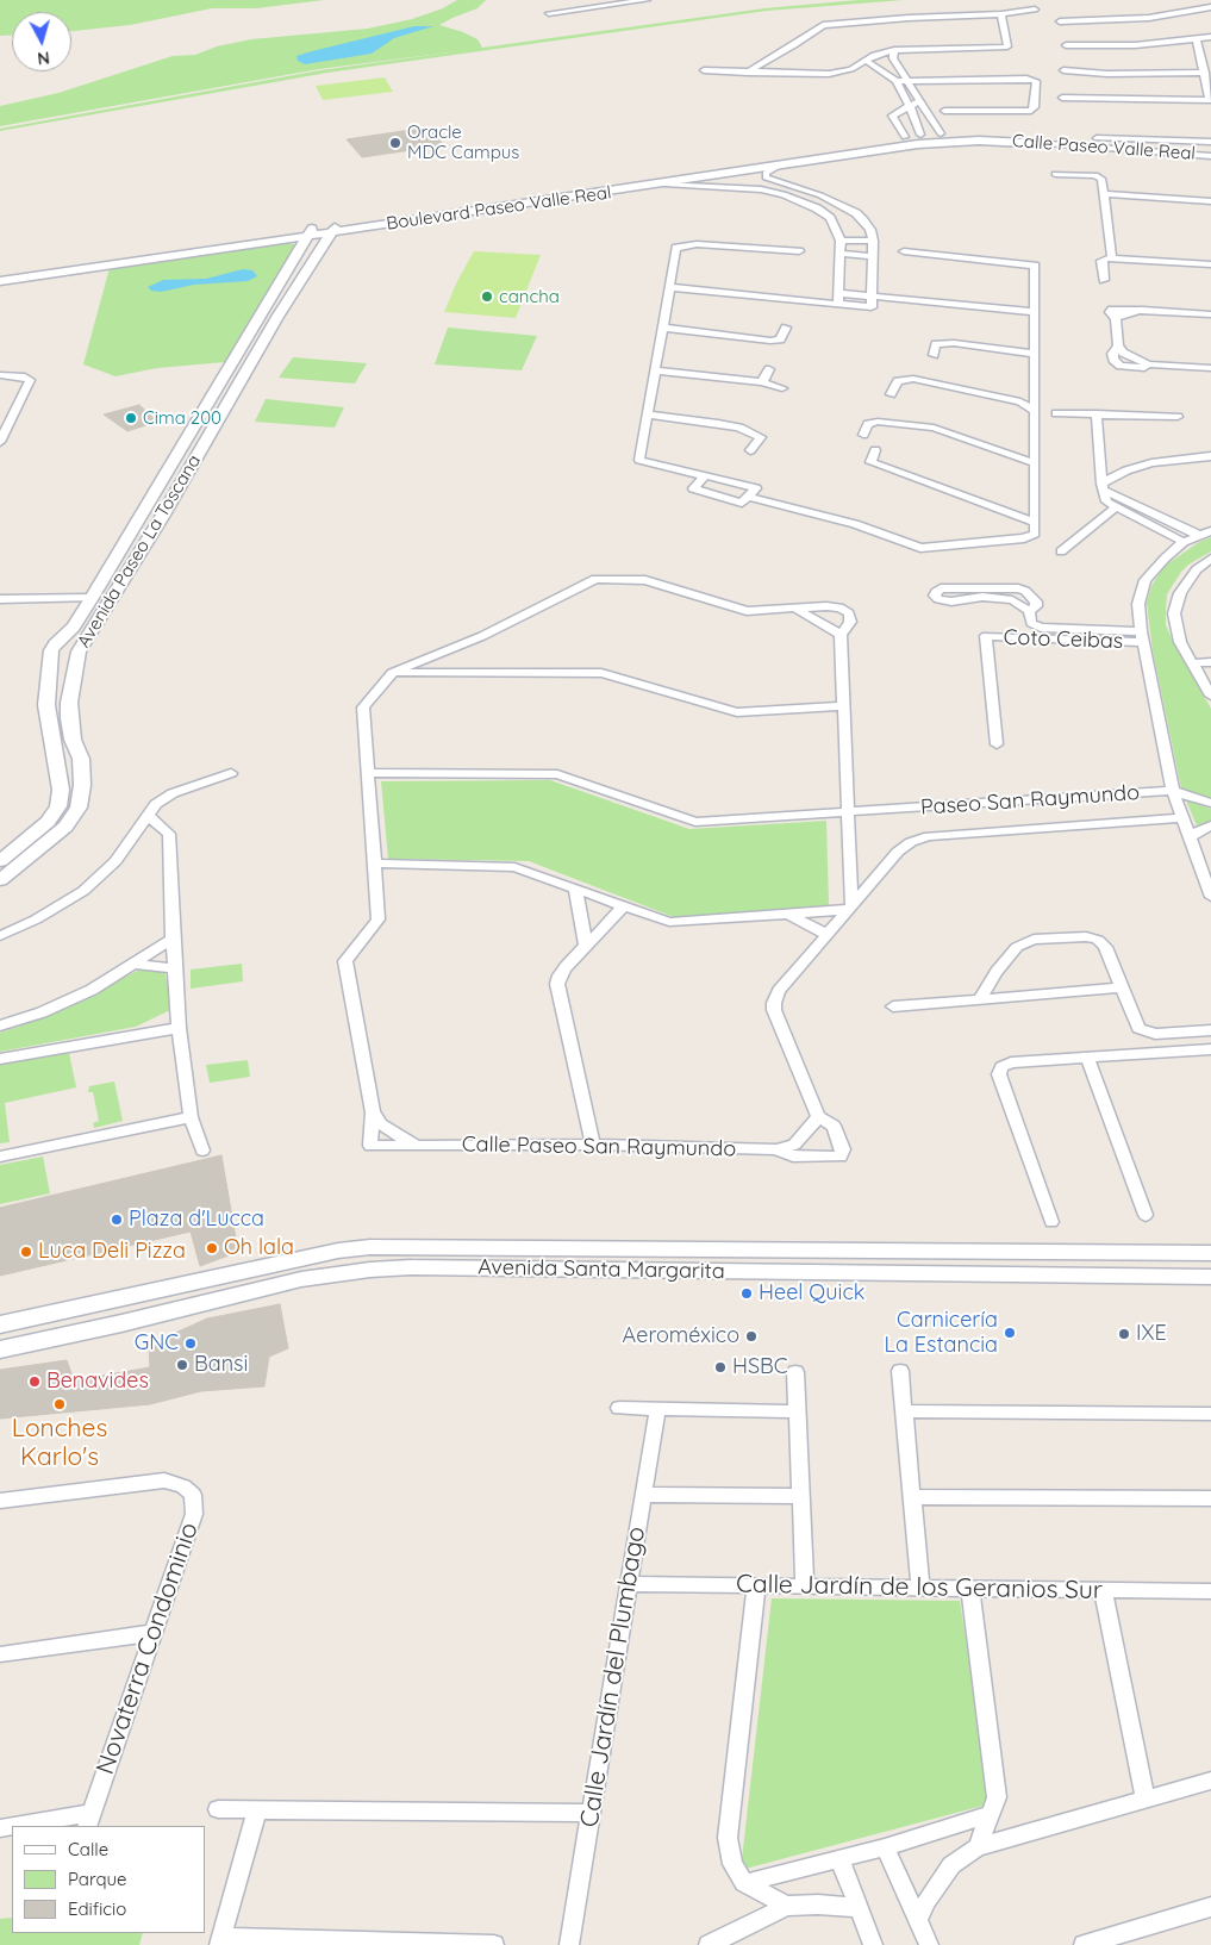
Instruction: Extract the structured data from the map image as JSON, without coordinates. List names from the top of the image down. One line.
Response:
{"streets":{"street":["Calle Paseo Valle Real","Boulevard Paseo Valle Real","Avenida Paseo La Toscana","Coto Ceibas","Paseo San Raymundo","Calle Paseo San Raymundo","Avenida Santa Margarita","Calle Jardín de los Geranios Sur","Novaterra Condominio","Calle Jardín del Plumbago"]},"crossings":[["Calle Paseo Valle Real","Boulevard Paseo Valle Real"],["Boulevard Paseo Valle Real","Avenida Paseo La Toscana"],["Paseo San Raymundo","Calle Paseo San Raymundo"],["Calle Jardín de los Geranios Sur","Calle Jardín del Plumbago"]],"places":["Oracle MDC Campus","cancha","Cima 200","Plaza d'Lucca","Oh lala","Luca Deli Pizza","Heel Quick","Carnicería La Estancia","IXE","Aeroméxico","GNC","Bansi","HSBC","Benavides","Lonches Karlo's"],"legend":["Calle","Parque","Edificio"],"north":"bottom"}
